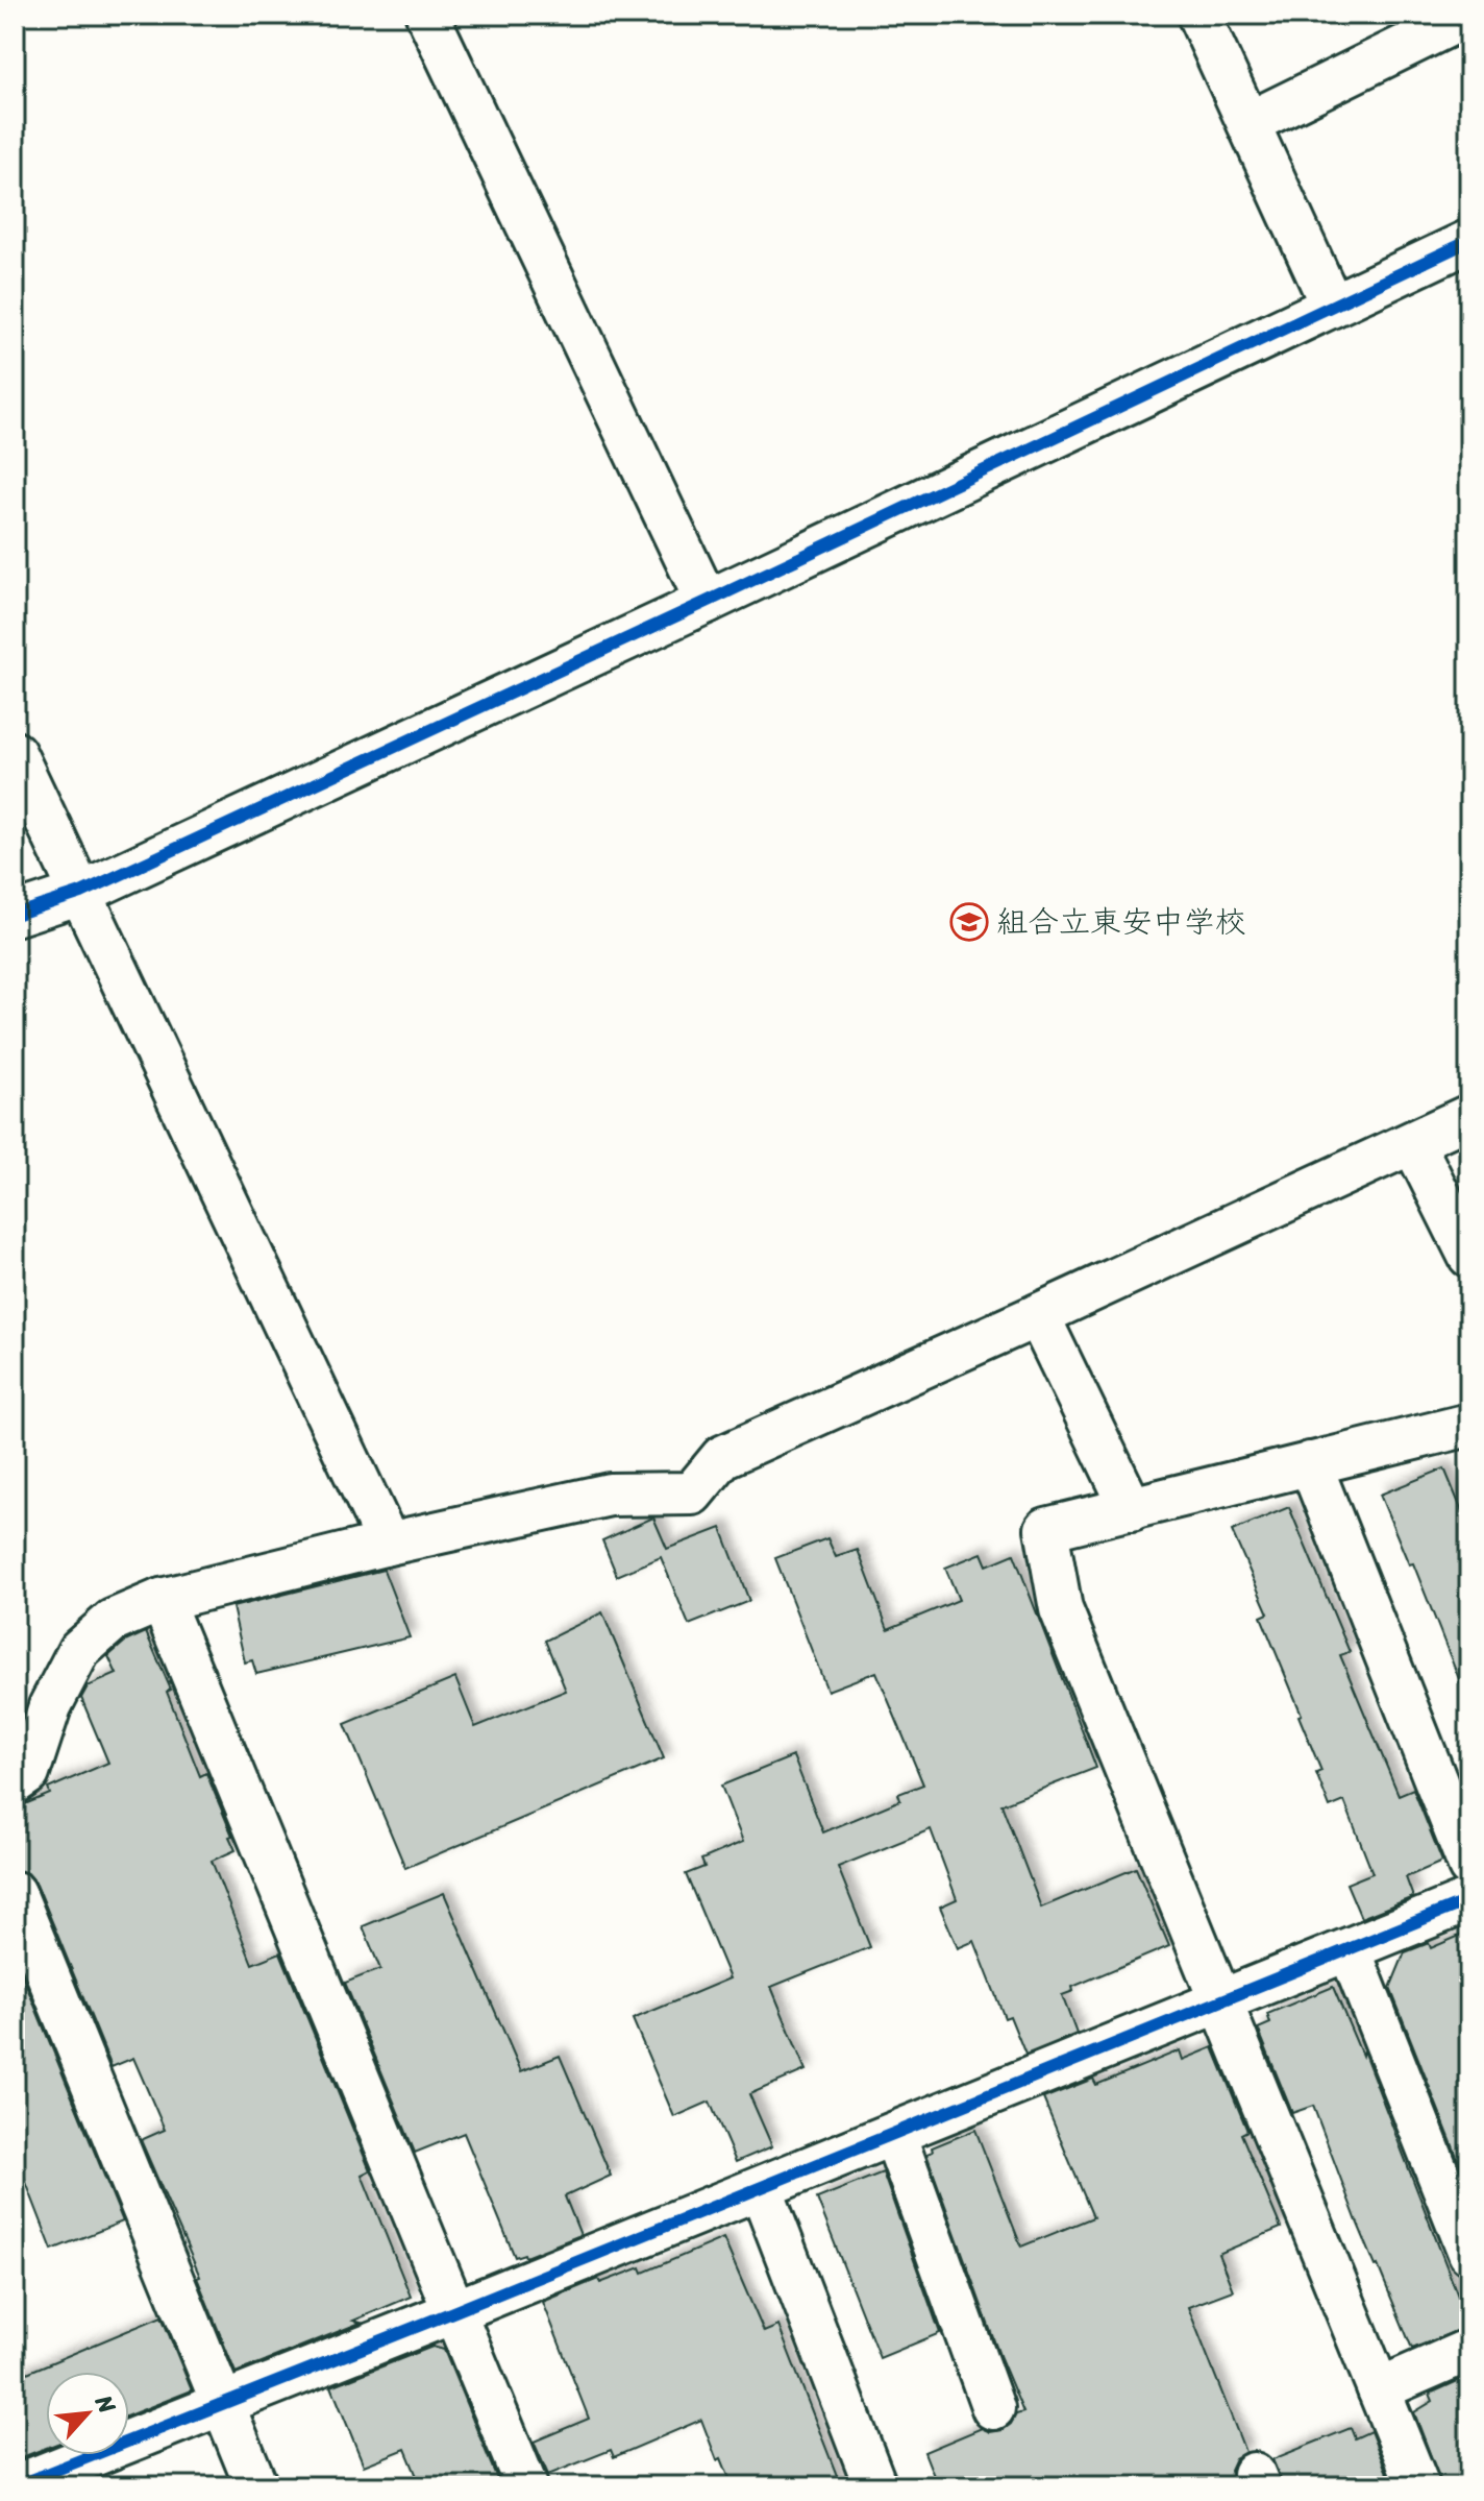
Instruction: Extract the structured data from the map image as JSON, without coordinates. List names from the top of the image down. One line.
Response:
{"places":{"school or university":["組合立東安中学校"]},"north":"top right"}
